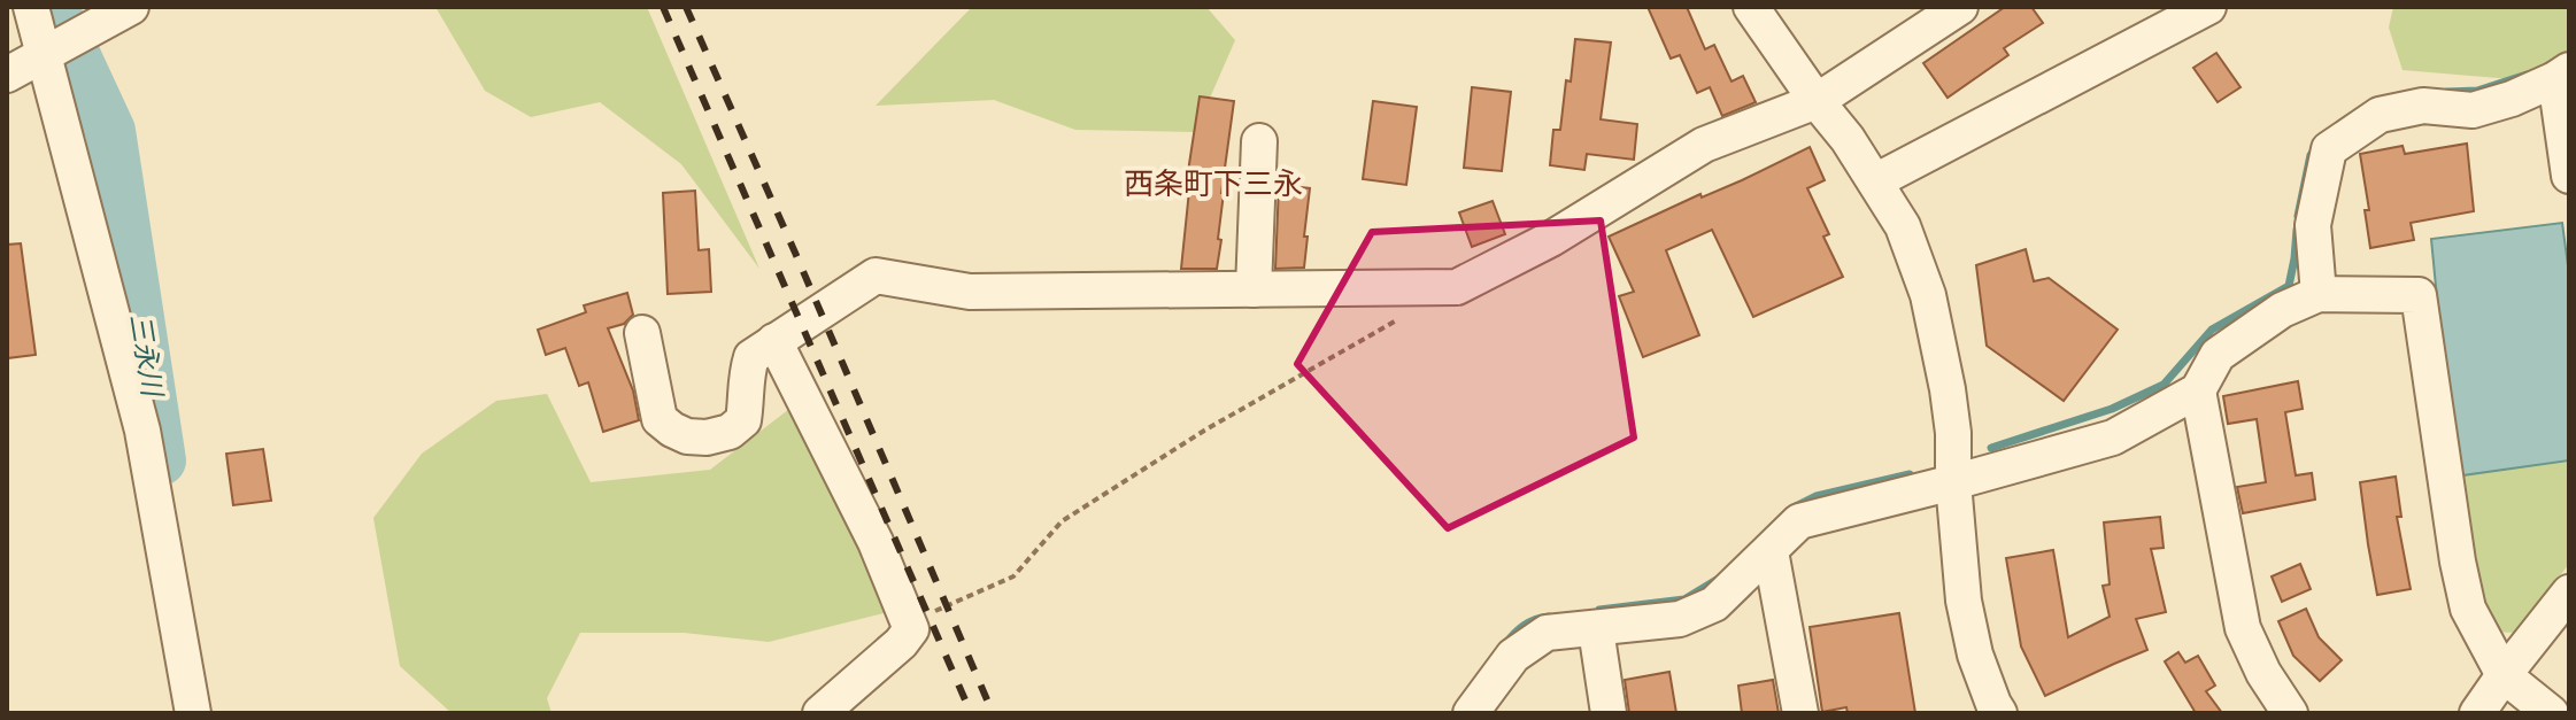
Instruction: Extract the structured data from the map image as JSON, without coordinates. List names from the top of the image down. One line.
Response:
{"districts":["西条町下三永"],"water":["三永川"]}
